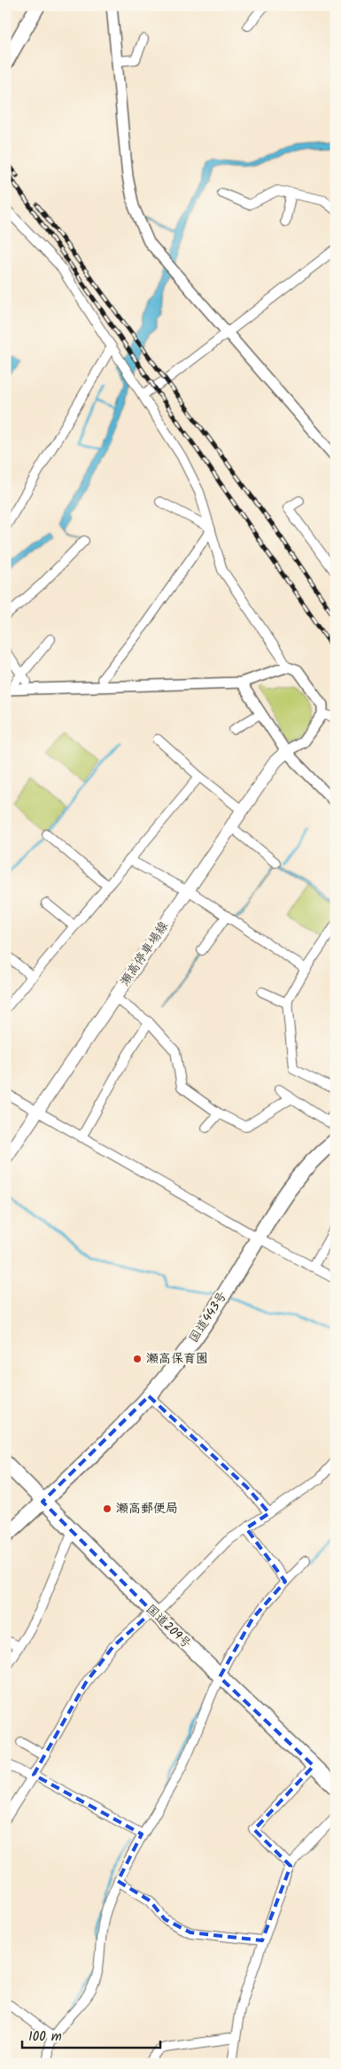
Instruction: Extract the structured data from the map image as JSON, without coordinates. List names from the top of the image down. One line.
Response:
{"streets":{"highway":["国道443号","国道209号"],"main road":["瀬高停車場線"]},"crossings":[["国道443号","国道209号"]],"places":["瀬高保育園","瀬高郵便局"],"scale_bar":"100 m"}
